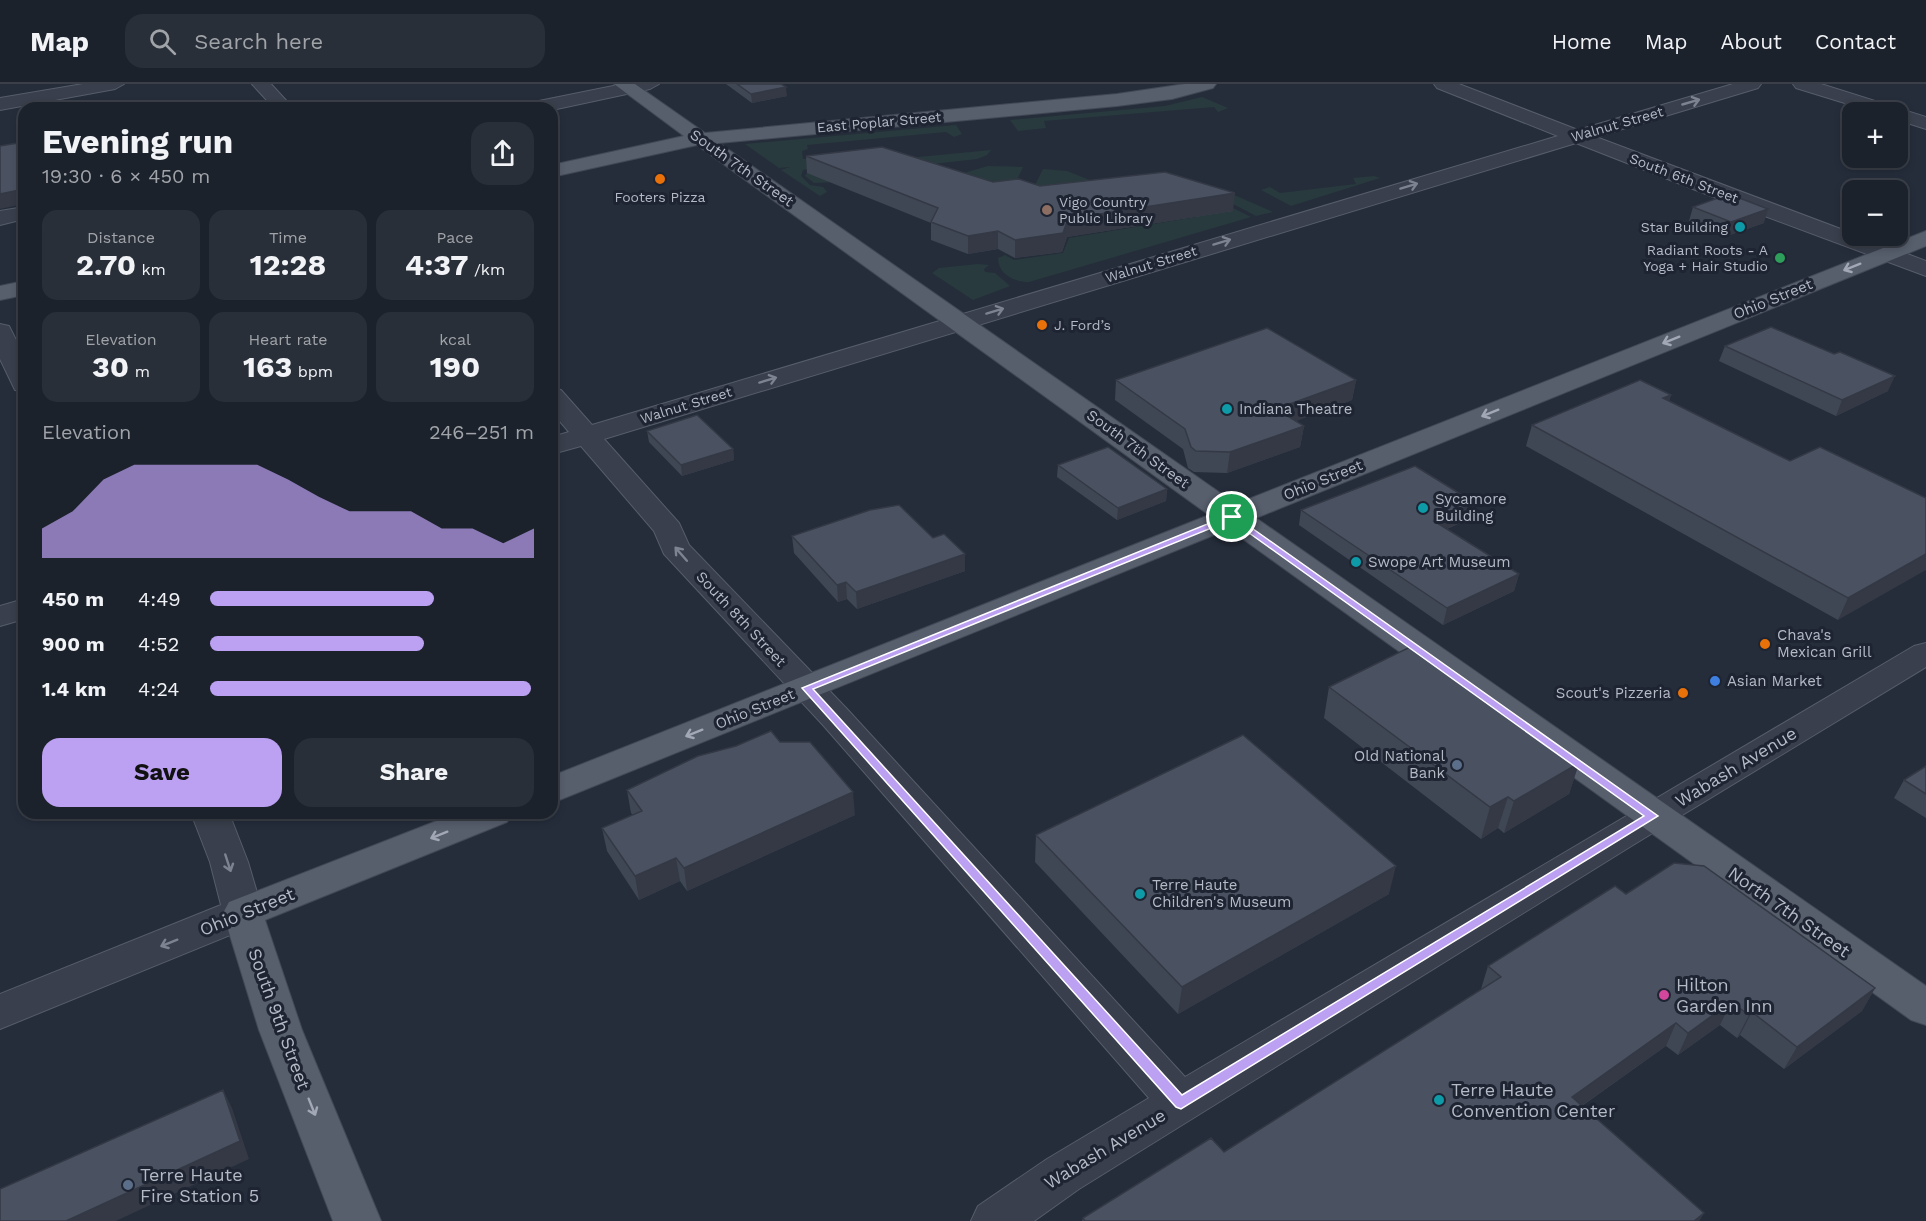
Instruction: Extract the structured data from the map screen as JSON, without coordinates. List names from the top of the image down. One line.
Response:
{"streets":{"main road":["East Poplar Street","South 7th Street","Ohio Street","North 7th Street","South 9th Street"],"street":["Walnut Street","South 6th Street","South 8th Street","Wabash Avenue"]},"crossings":[["East Poplar Street","South 7th Street"],["Walnut Street","South 7th Street"],["Walnut Street","South 6th Street"],["Walnut Street","South 8th Street"],["South 7th Street","Ohio Street"],["South 7th Street","Wabash Avenue"],["South 7th Street","North 7th Street"],["South 6th Street","Ohio Street"],["Ohio Street","South 8th Street"],["Ohio Street","South 9th Street"],["South 8th Street","Wabash Avenue"],["Wabash Avenue","North 7th Street"]],"one_way":["Walnut Street","Ohio Street","South 8th Street","South 9th Street"],"places":["Footers Pizza","Vigo Country Public Library","Star Building","Radiant Roots - A Yoga + Hair Studio","J. Ford’s","Indiana Theatre","Sycamore Building","Swope Art Museum","Chava's Mexican Grill","Asian Market","Scout's Pizzeria","Old National Bank","Terre Haute Children's Museum","Hilton Garden Inn","Terre Haute Convention Center","Terre Haute Fire Station 5"],"page":{"header":"Map","search":"Search here","nav":["Home","Map","About","Contact"],"map_buttons":["+","−"],"heading":["Evening run","19:30 · 6 × 450 m"],"stats":[["Distance","2.70 km"],["Time","12:28"],["Pace","4:37 /km"],["Elevation","30 m"],["Heart rate","163 bpm"],["kcal","190"]],"chart":["Elevation","246–251 m"],"list":[{"name":"450 m","note":"4:49"},{"name":"900 m","note":"4:52"},{"name":"1.4 km","note":"4:24"}],"buttons":["Save","Share"]}}
